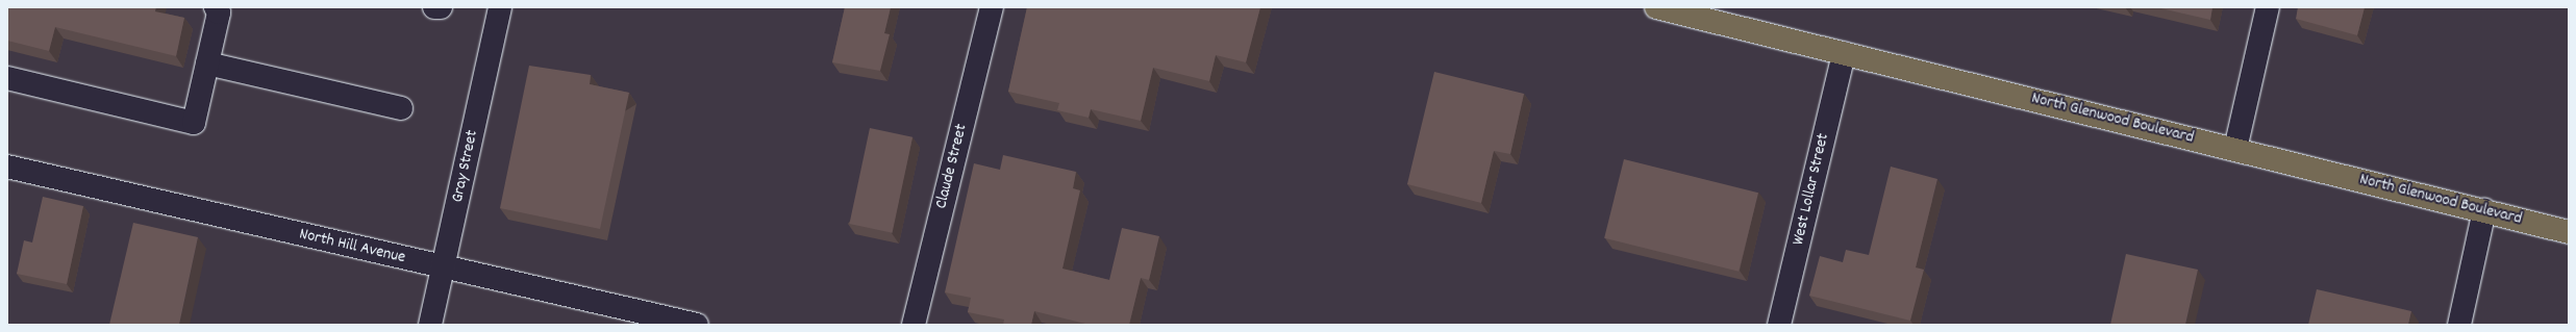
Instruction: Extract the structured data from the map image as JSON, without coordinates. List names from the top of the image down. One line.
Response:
{"streets":{"main road":["North Glenwood Boulevard"],"street":["Gray Street","Claude Street","West Lollar Street","North Hill Avenue"]},"crossings":[["North Glenwood Boulevard","West Lollar Street"],["Gray Street","North Hill Avenue"]]}
